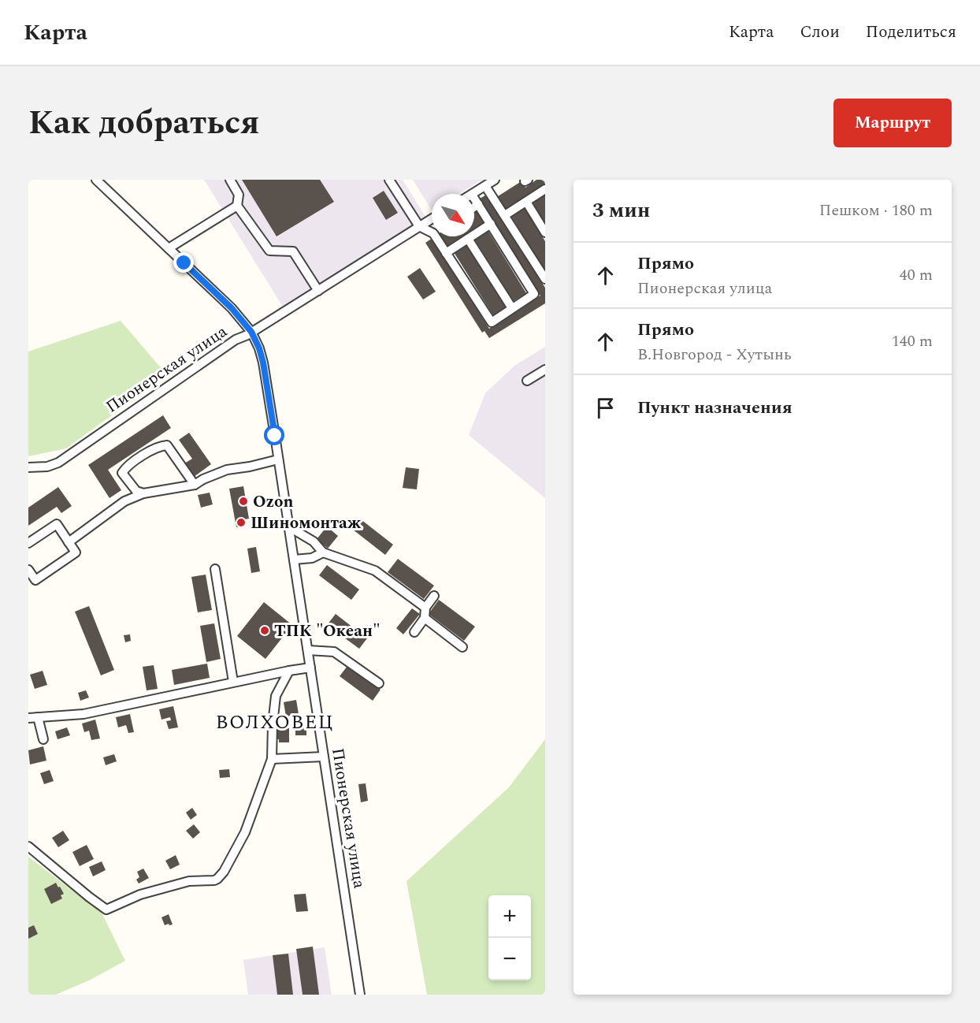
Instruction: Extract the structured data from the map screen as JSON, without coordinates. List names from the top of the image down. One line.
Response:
{"streets":{"street":["Пионерская улица"]},"districts":["ВОЛХОВЕЦ"],"places":["Ozon","Шиномонтаж","ТПК \"Океан\""],"north":"bottom right","page":{"header":"Карта","nav":["Карта","Слои","Поделиться"],"title":"Как добраться","buttons":"Маршрут","heading":["3 мин","Пешком · 180 m"],"list":[["Прямо","Пионерская улица","40 m"],["Прямо","В.Новгород - Хутынь","140 m"],"Пункт назначения"],"map_buttons":["+","−"]}}
